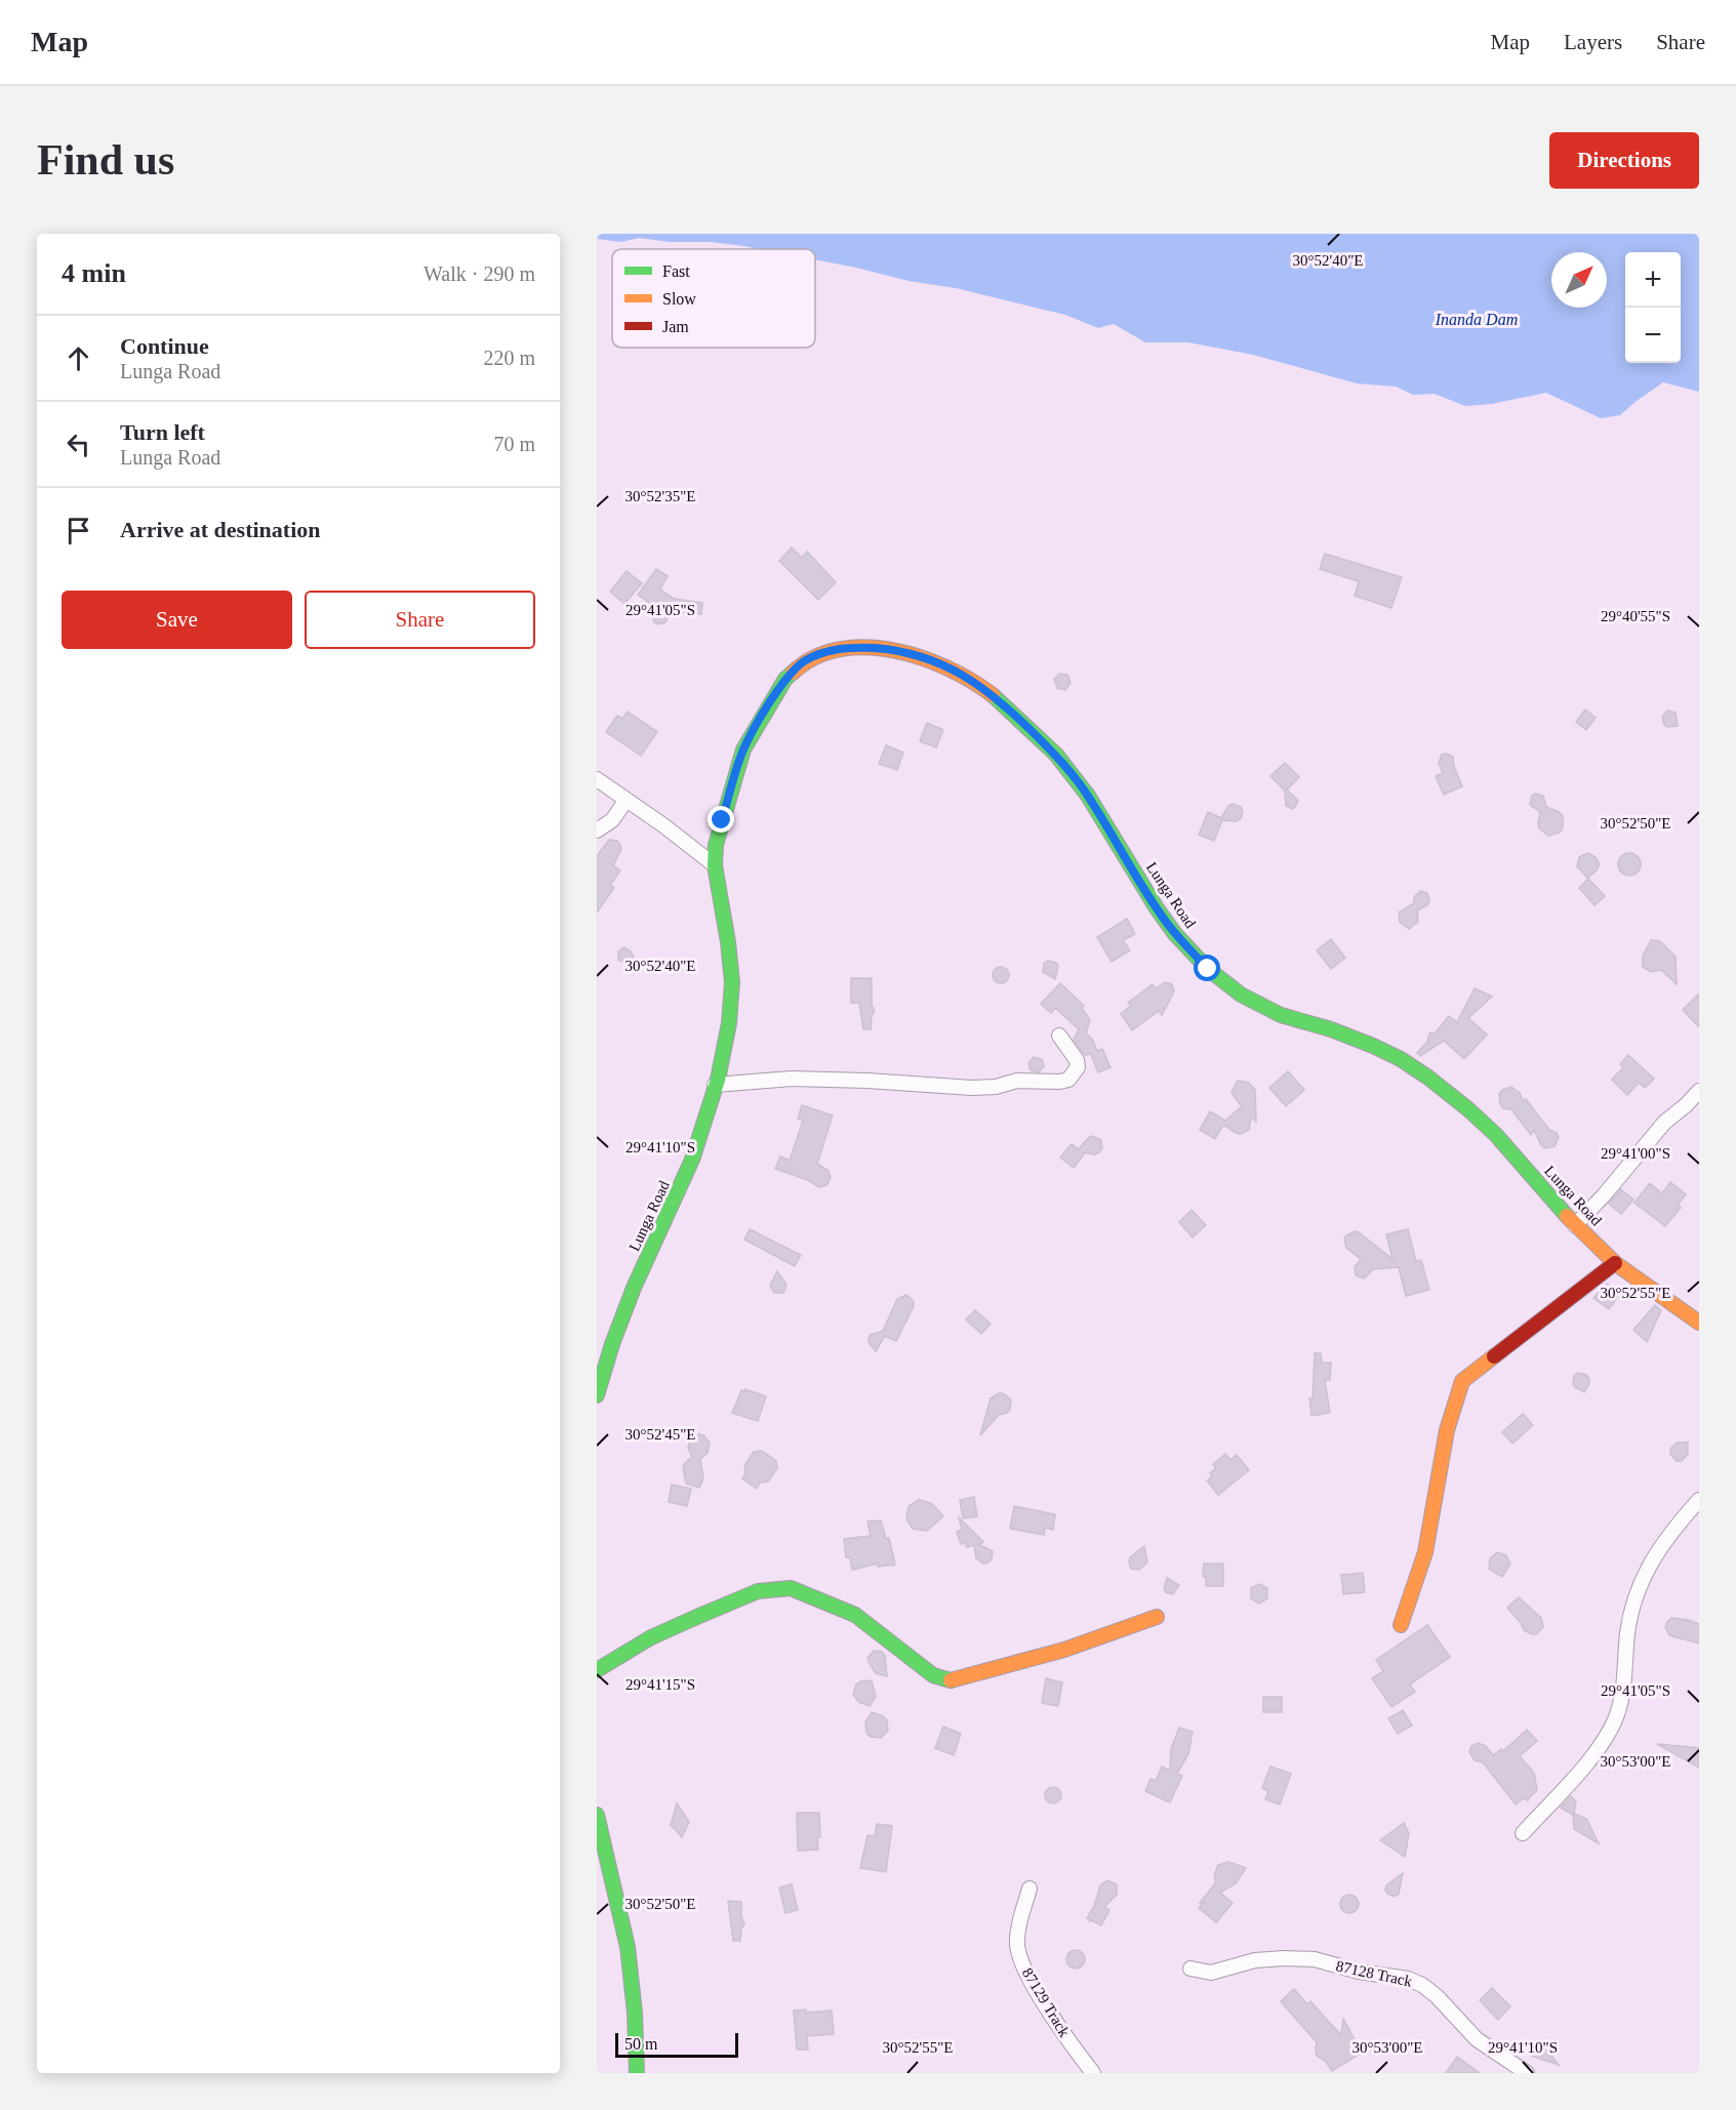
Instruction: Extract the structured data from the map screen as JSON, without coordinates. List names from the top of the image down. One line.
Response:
{"streets":{"street":["Lunga Road","87128 Track","87129 Track"]},"water":["Inanda Dam"],"legend":["Fast","Slow","Jam"],"scale_bar":"50 m","north":"top right","page":{"header":"Map","nav":["Map","Layers","Share"],"buttons":["Directions",["Save","Share"]],"title":"Find us","heading":["4 min","Walk · 290 m"],"map_buttons":["+","−"],"list":[["Continue","Lunga Road","220 m"],["Turn left","Lunga Road","70 m"],"Arrive at destination"],"scale":"50 m"},"coordinates":["30°52'40\"E","30°52'35\"E","29°41'05\"S","29°40'55\"S","30°52'50\"E","29°41'10\"S","29°41'00\"S","30°52'55\"E","30°52'45\"E","29°41'15\"S","30°53'00\"E"]}
